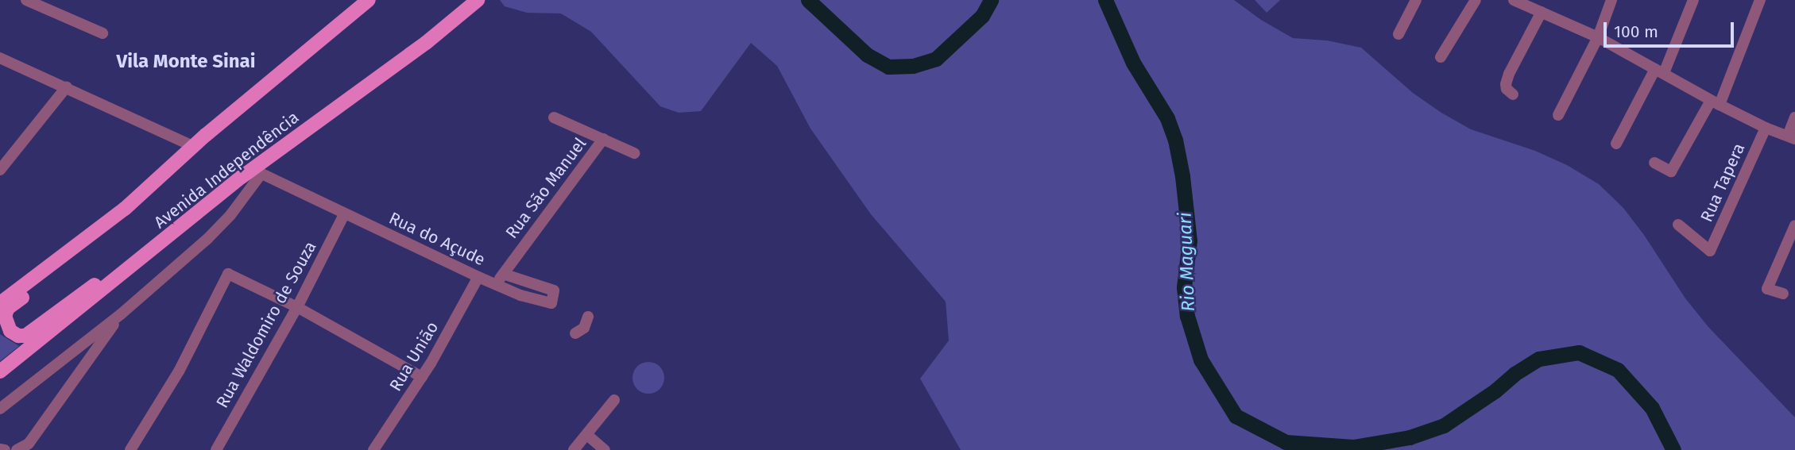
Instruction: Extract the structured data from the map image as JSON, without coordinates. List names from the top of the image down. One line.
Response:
{"streets":{"main road":["Avenida Independência"],"street":["Rua Tapera","Rua São Manuel","Rua do Açude","Rua Waldomiro de Souza","Rua União"]},"crossings":[["Avenida Independência","Rua do Açude"],["Rua São Manuel","Rua do Açude"],["Rua do Açude","Rua Waldomiro de Souza"],["Rua do Açude","Rua União"]],"districts":["Vila Monte Sinai"],"water":["Rio Maguari"],"scale_bar":"100 m"}
